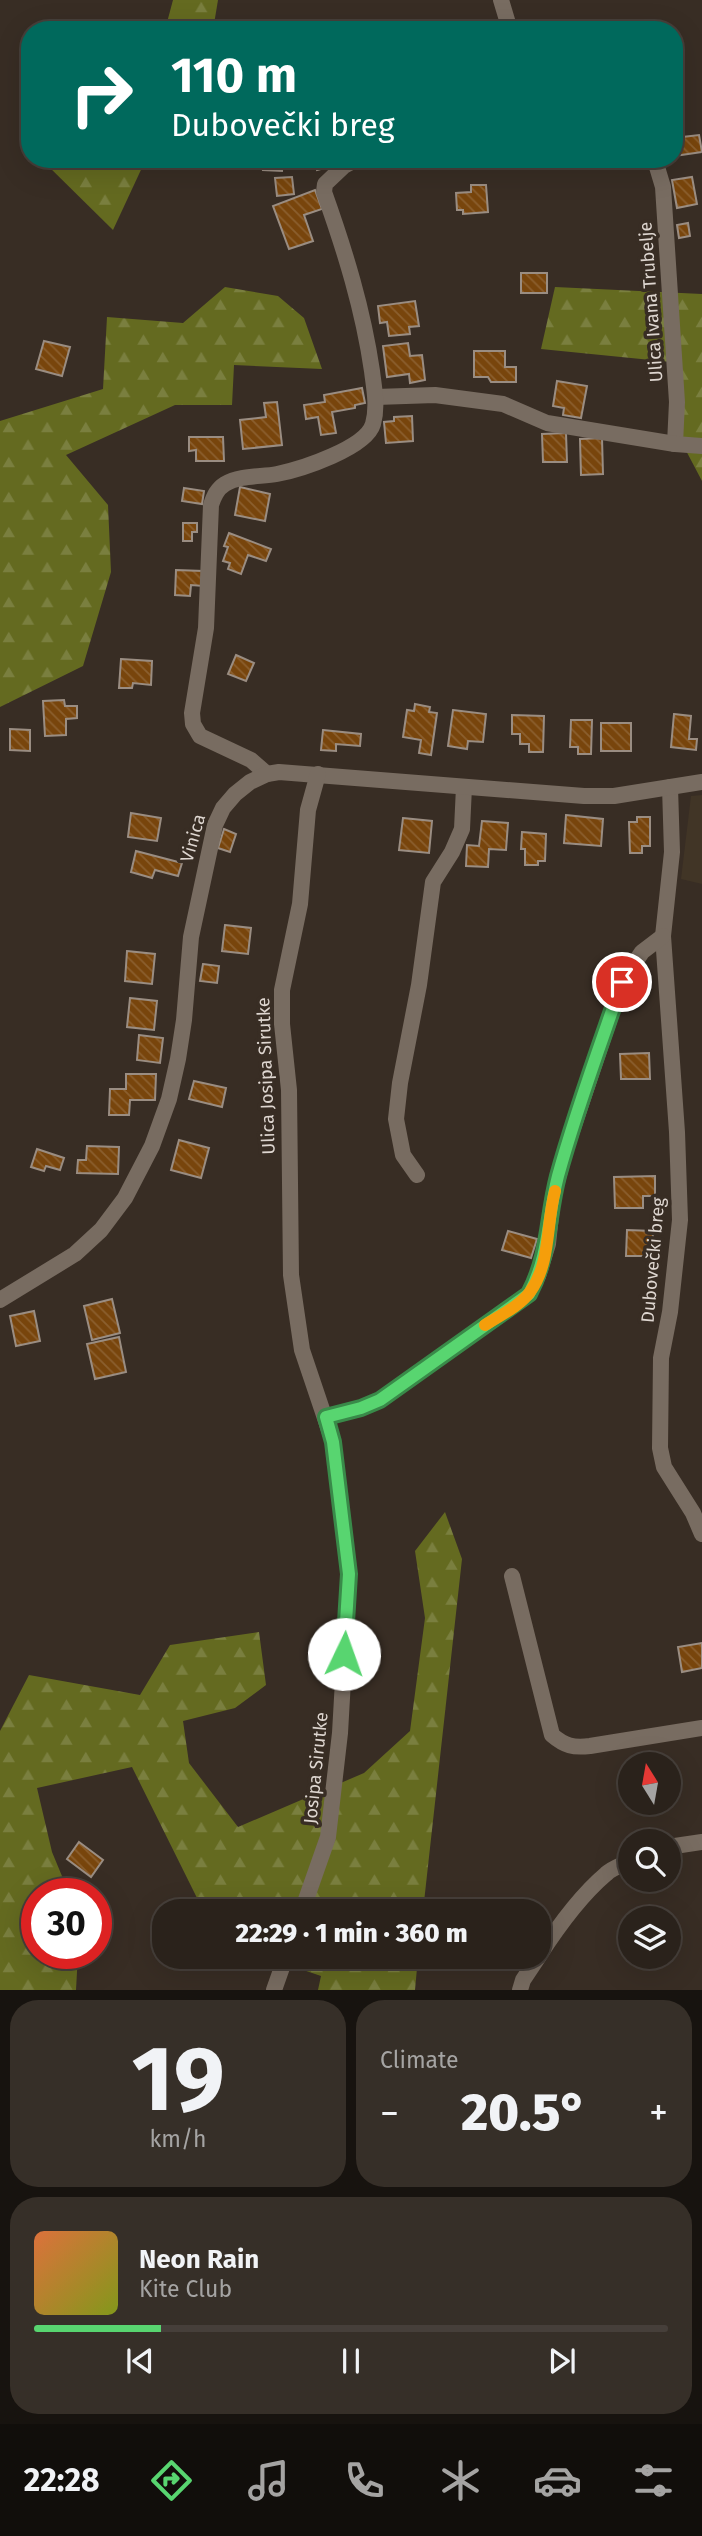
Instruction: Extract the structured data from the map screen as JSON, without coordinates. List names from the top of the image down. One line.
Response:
{"streets":{"street":["Ulica Ivana Trubelje","Vinica","Ulica Josipa Sirutke","Dubovečki breg","Josipa Sirutke"]},"crossings":[["Ulica Josipa Sirutke","Josipa Sirutke"]],"north":"top","page":{"turn":["110 m","Dubovečki breg"],"limit":"30","trip":"22:29 · 1 min · 360 m","tile":[["19","km/h"],"Climate"],"heat":["−","20.5°","+"],"song":["Neon Rain","Kite Club"],"tabs":"22:28"}}
